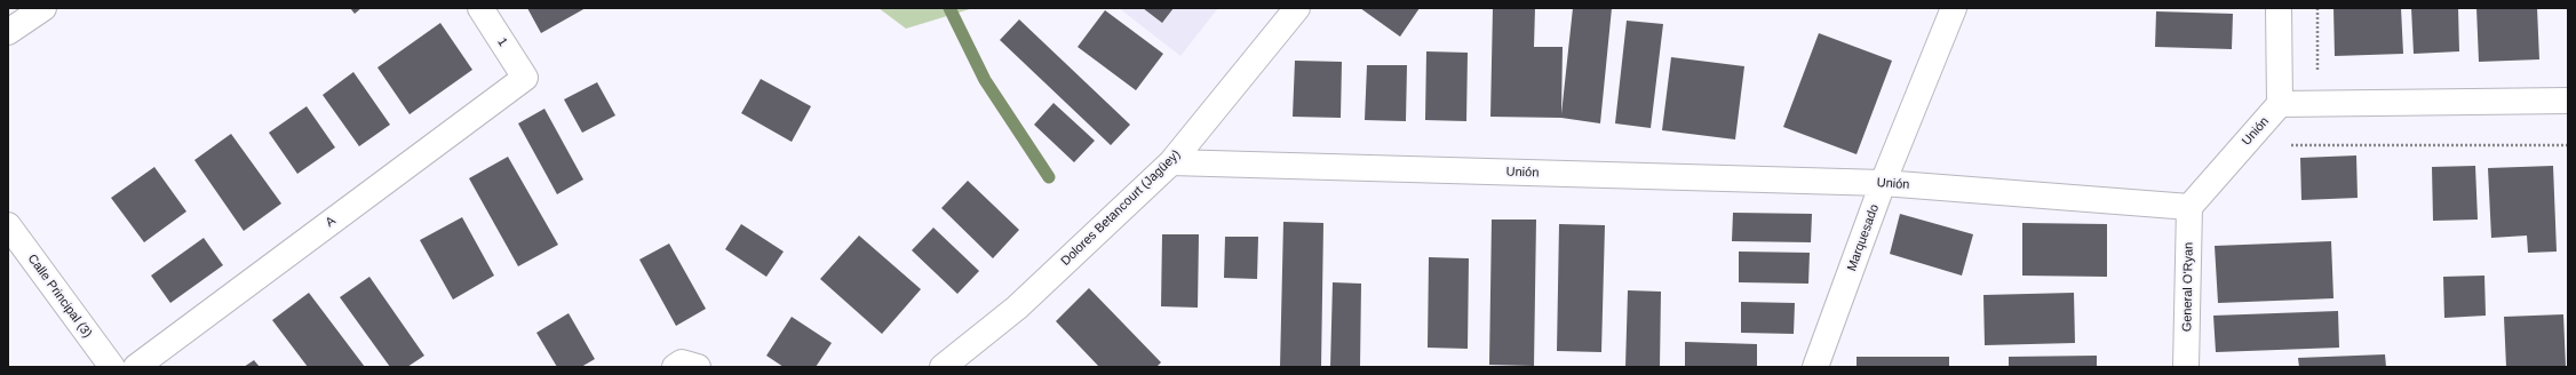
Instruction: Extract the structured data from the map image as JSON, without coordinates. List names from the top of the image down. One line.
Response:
{"streets":{"street":["1","Unión","Dolores Betancourt (Jagüey)","A","Marquesado","General O'Ryan","Calle Principal (3)"]},"crossings":[["1","A"],["Unión","Dolores Betancourt (Jagüey)"],["Unión","Marquesado"],["Unión","General O'Ryan"]]}
